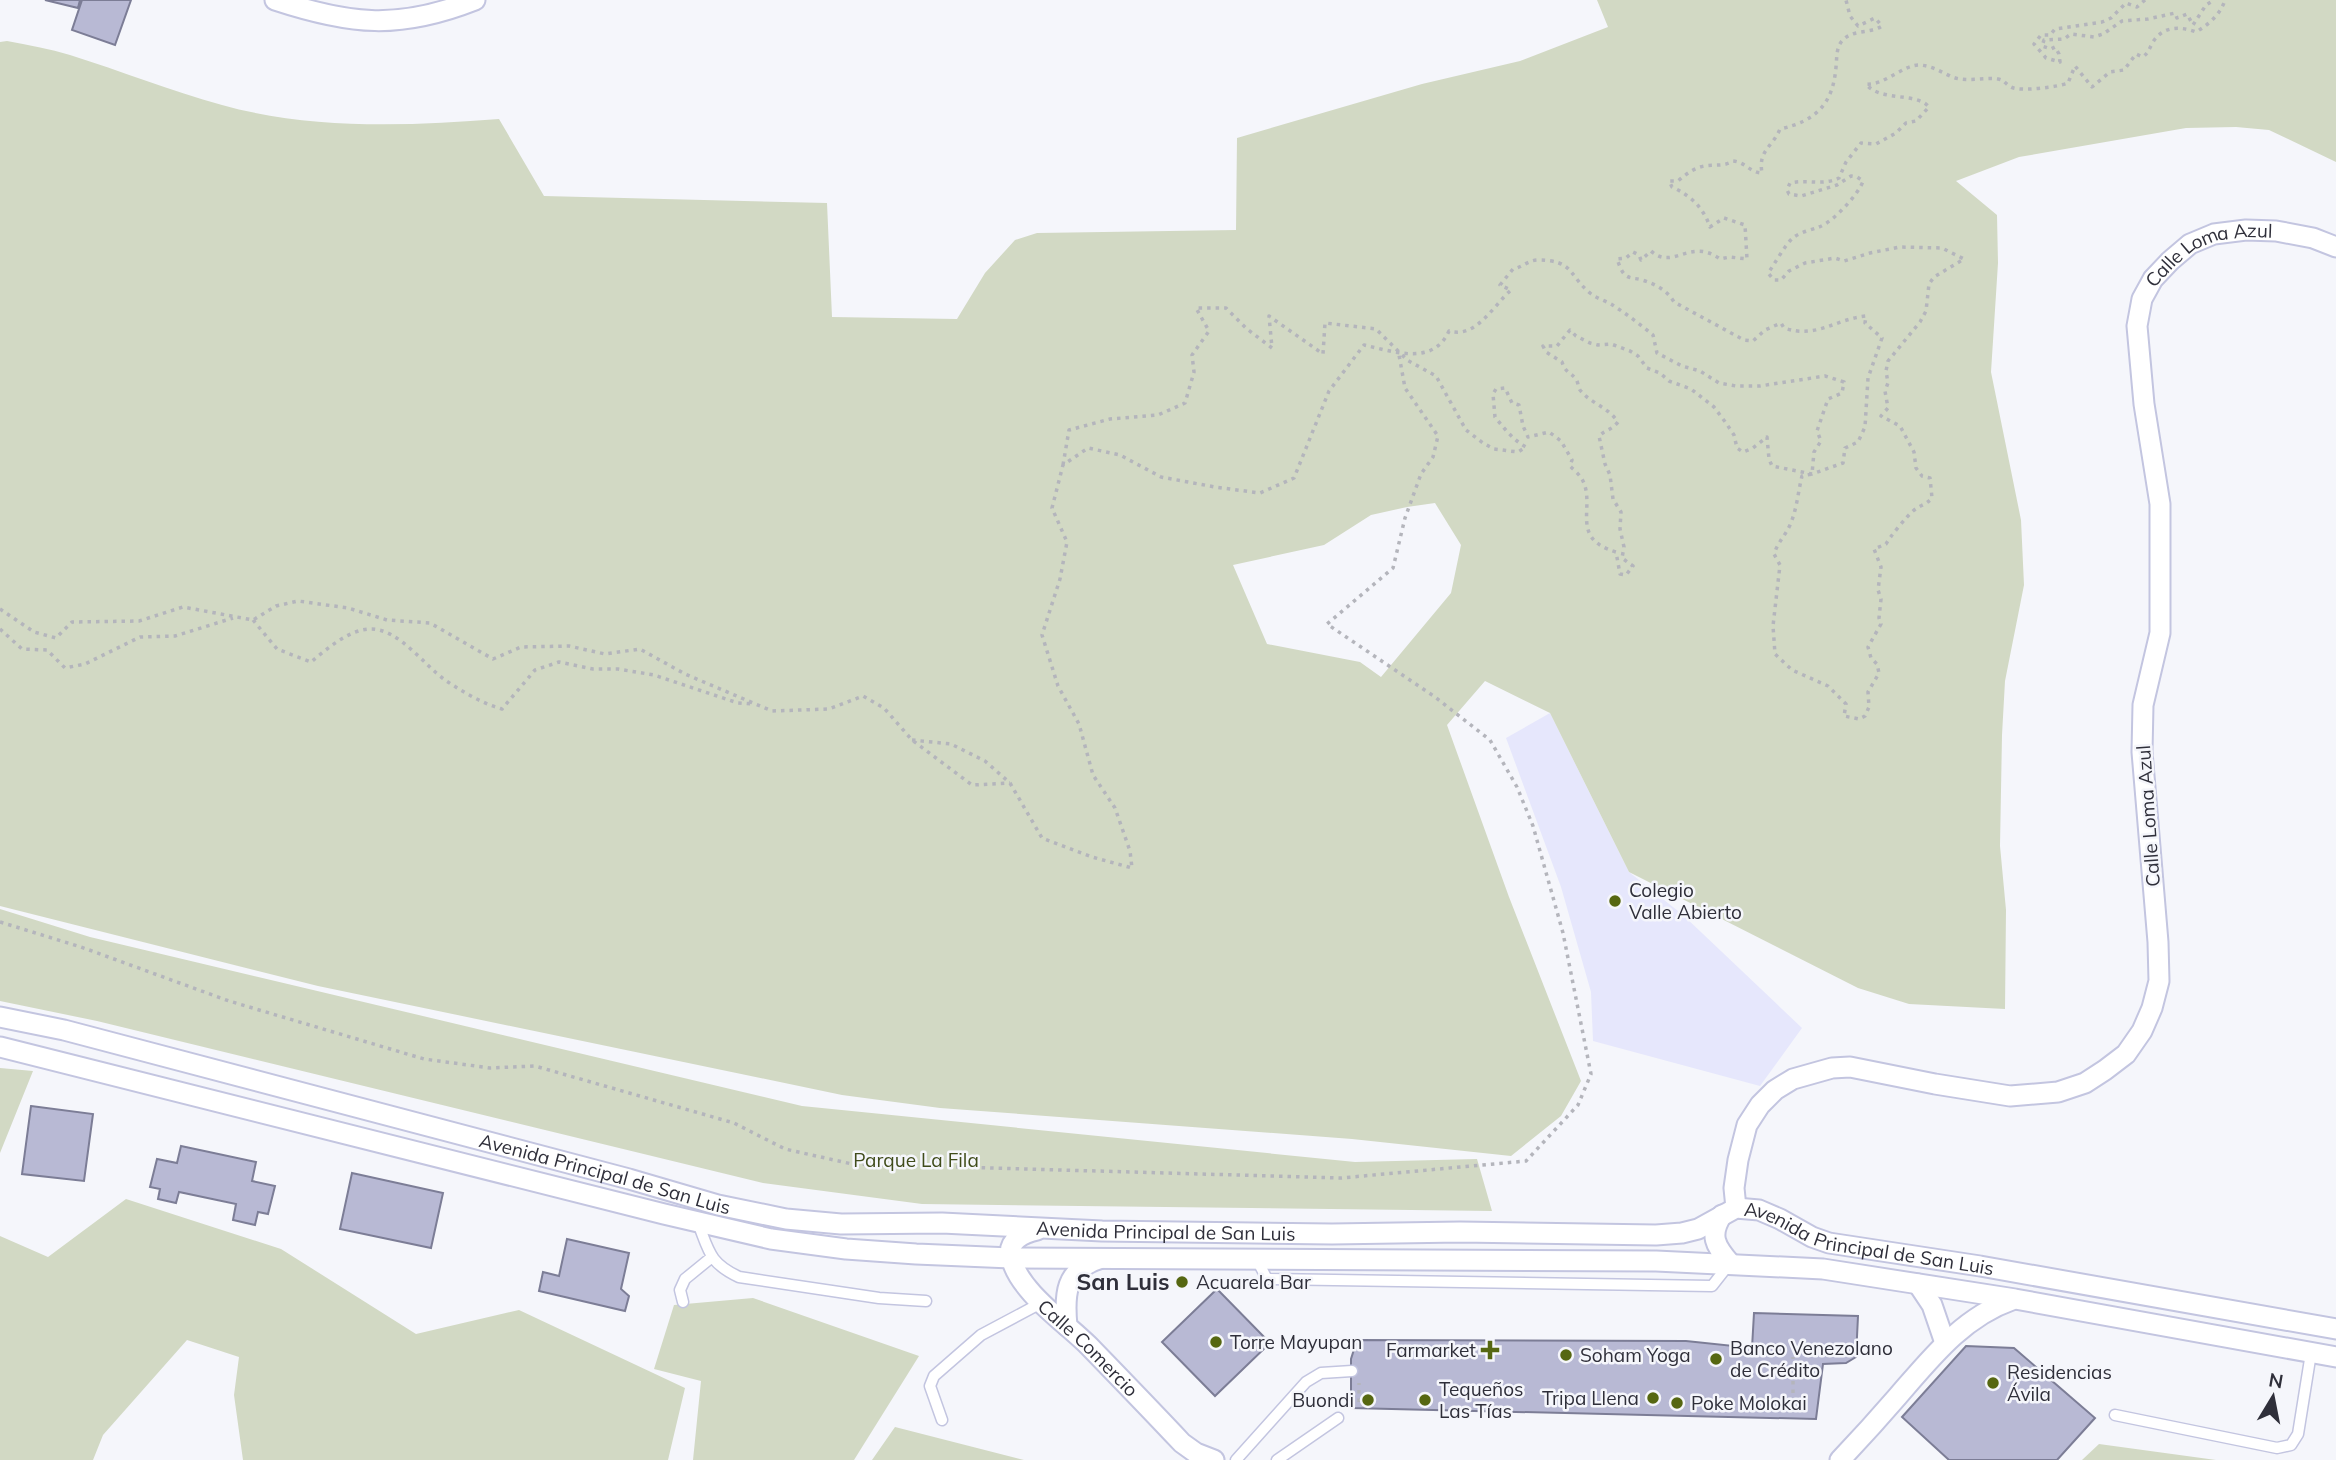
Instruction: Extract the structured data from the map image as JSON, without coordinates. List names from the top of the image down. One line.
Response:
{"streets":{"street":["Calle Loma Azul","Avenida Principal de San Luis","Calle Comercio"]},"crossings":[["Calle Loma Azul","Avenida Principal de San Luis"],["Avenida Principal de San Luis","Calle Comercio"]],"districts":["San Luis"],"parks":["Parque La Fila"],"places":{"other":["Colegio Valle Abierto","Acuarela Bar","Torre Mayupan","Soham Yoga","Banco Venezolano de Crédito","Residencias Ávila","Tripa Llena","Buondi","Tequeños Las Tías","Poke Molokai"],"health":["Farmarket"]},"north":"top"}
